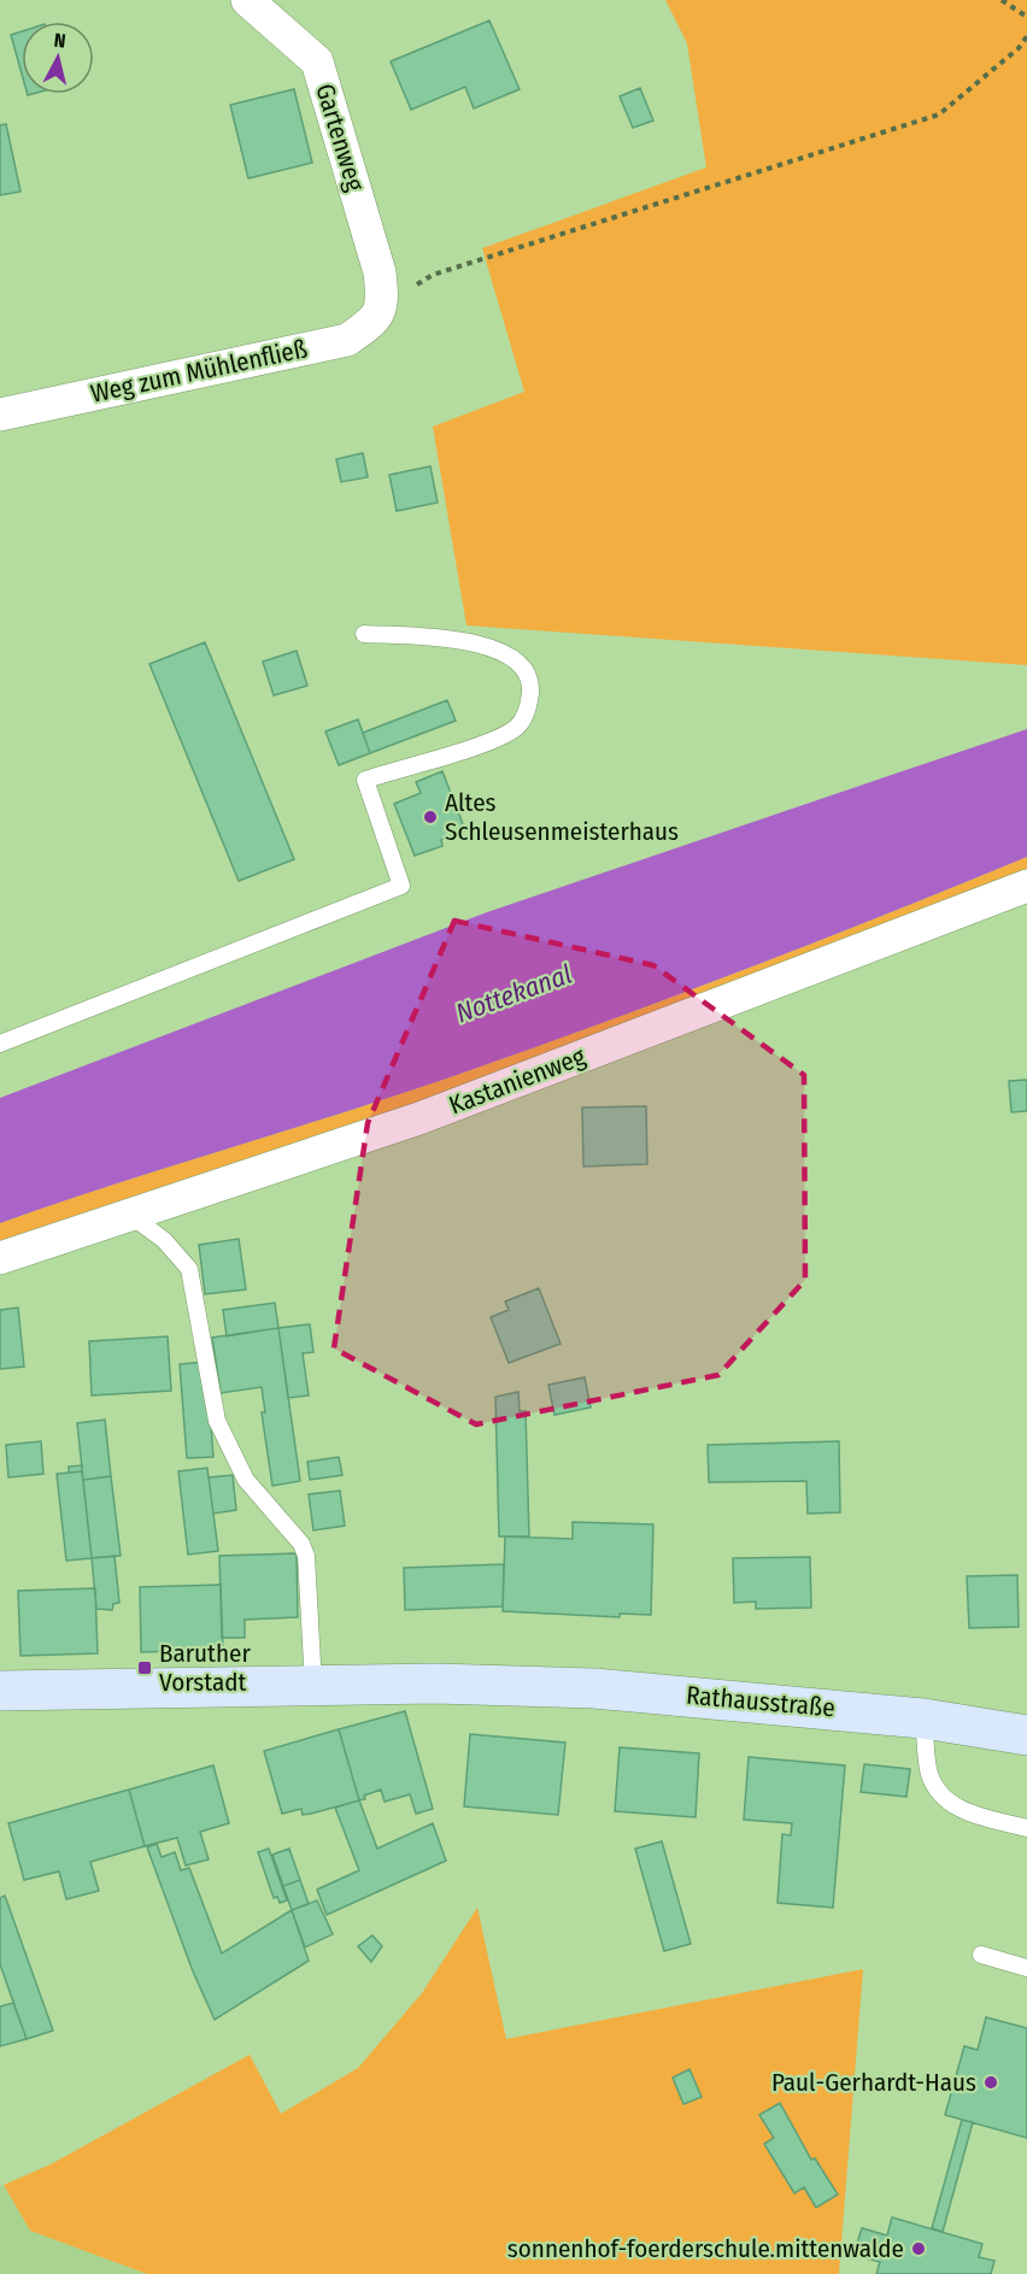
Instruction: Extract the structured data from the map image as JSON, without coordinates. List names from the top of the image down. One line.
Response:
{"streets":{"main road":["Rathausstraße"],"street":["Gartenweg","Weg zum Mühlenfließ","Kastanienweg"]},"crossings":[["Gartenweg","Weg zum Mühlenfließ"]],"water":["Nottekanal"],"places":{"other":["Altes Schleusenmeisterhaus","Paul-Gerhardt-Haus","sonnenhof-foerderschule.mittenwalde"],"transit":["Baruther Vorstadt"]},"north":"top"}
